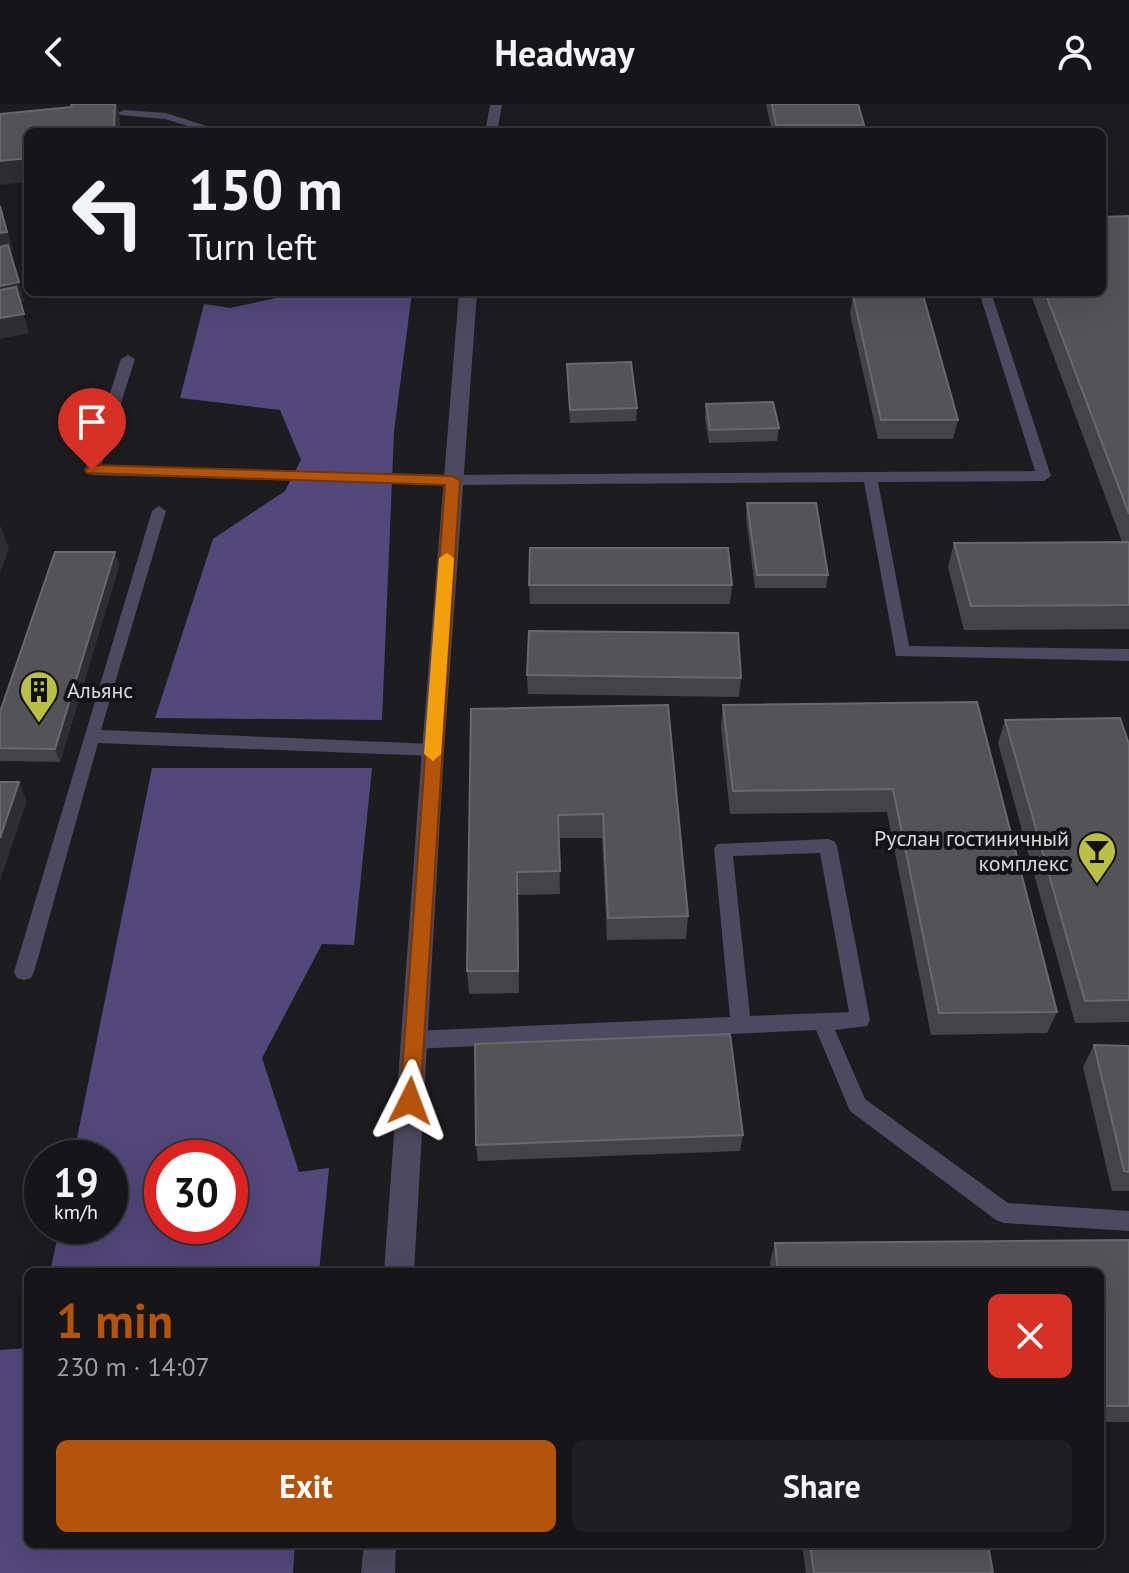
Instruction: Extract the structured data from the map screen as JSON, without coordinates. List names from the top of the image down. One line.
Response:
{"places":{"building":["Альянс"],"bar":["Руслан гостиничный комплекс"]},"page":{"header":"Headway","turn":["150 m","Turn left"],"speed":"19 km/h","limit":"30","heading":["1 min","230 m · 14:07"],"buttons":["Exit","Share"]}}
